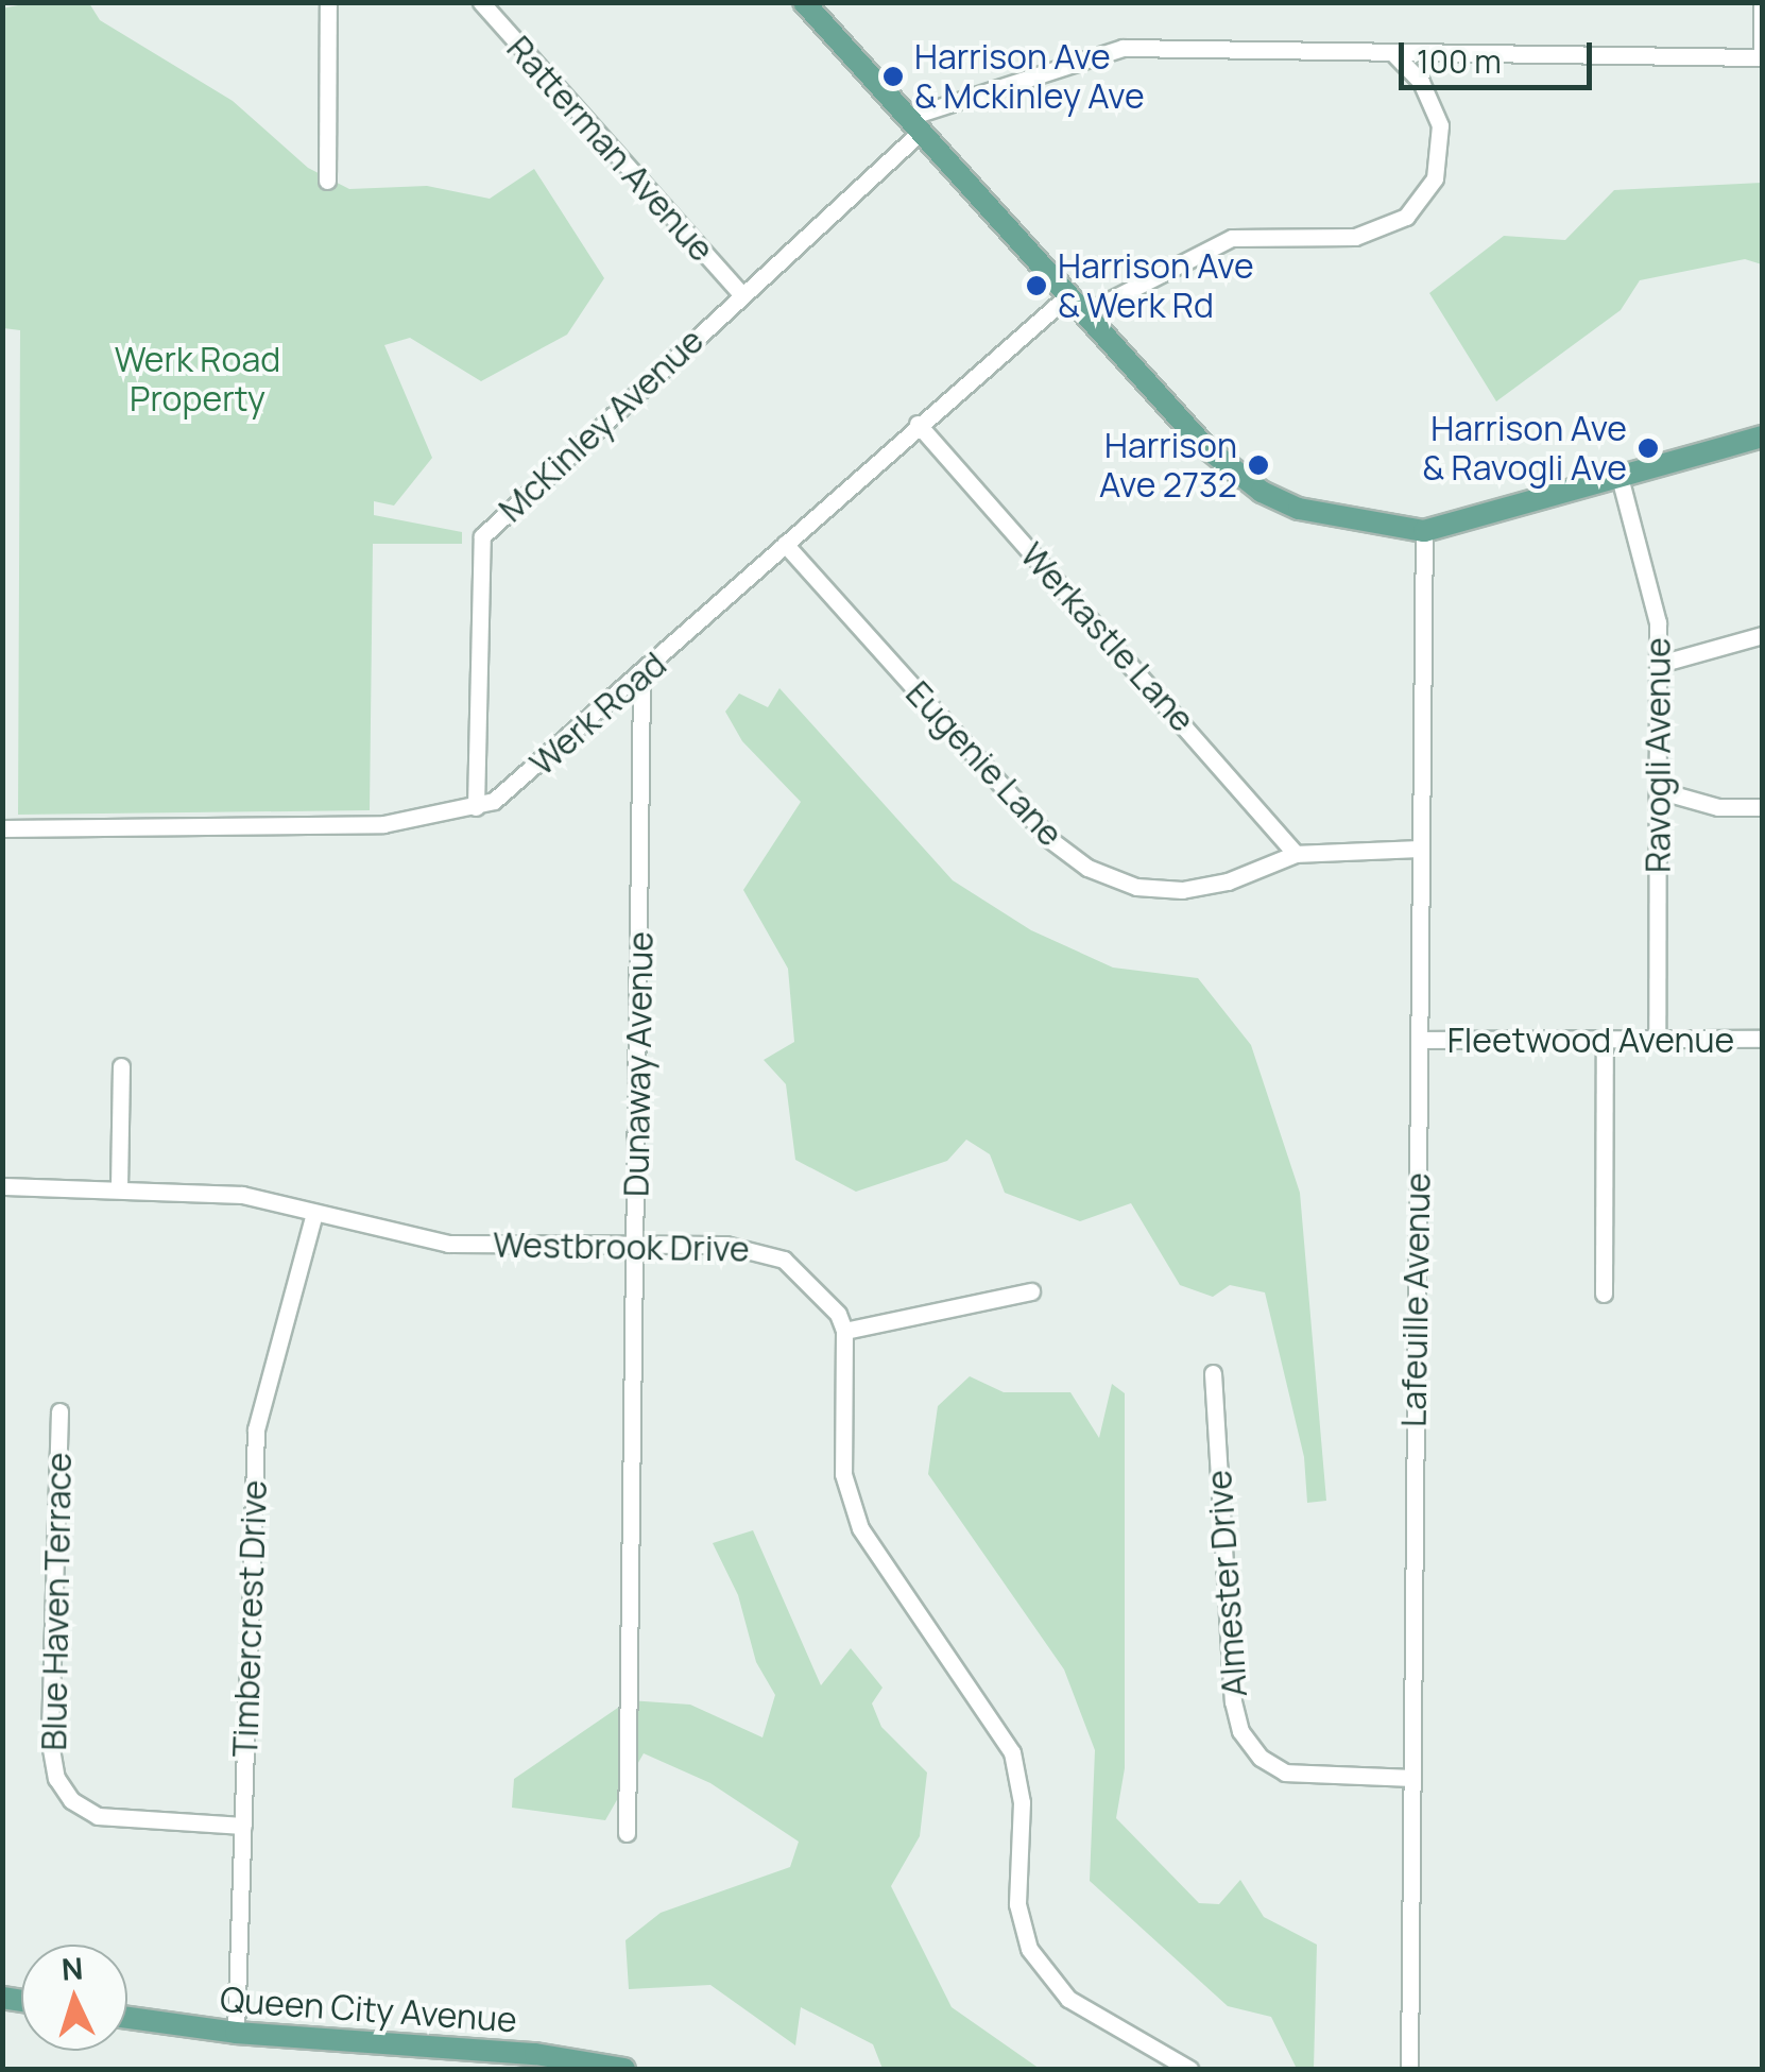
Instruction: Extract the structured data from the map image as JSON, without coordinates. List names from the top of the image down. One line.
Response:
{"streets":{"main road":["Queen City Avenue"],"street":["Ratterman Avenue","McKinley Avenue","Werkastle Lane","Werk Road","Ravogli Avenue","Eugenie Lane","Fleetwood Avenue","Dunaway Avenue","Westbrook Drive","Lafeuille Avenue","Almester Drive","Blue Haven Terrace","Timbercrest Drive"]},"crossings":[["Ratterman Avenue","McKinley Avenue"],["McKinley Avenue","Werk Road"],["Werkastle Lane","Werk Road"],["Werkastle Lane","Eugenie Lane"],["Werk Road","Eugenie Lane"],["Werk Road","Dunaway Avenue"],["Ravogli Avenue","Fleetwood Avenue"],["Eugenie Lane","Lafeuille Avenue"],["Fleetwood Avenue","Lafeuille Avenue"],["Dunaway Avenue","Westbrook Drive"],["Westbrook Drive","Timbercrest Drive"],["Lafeuille Avenue","Almester Drive"],["Blue Haven Terrace","Timbercrest Drive"],["Timbercrest Drive","Queen City Avenue"]],"parks":["Werk Road Property"],"places":["Harrison Ave & Mckinley Ave","Harrison Ave & Werk Rd","Harrison Ave & Ravogli Ave","Harrison Ave 2732"],"scale_bar":"100 m","north":"top"}
